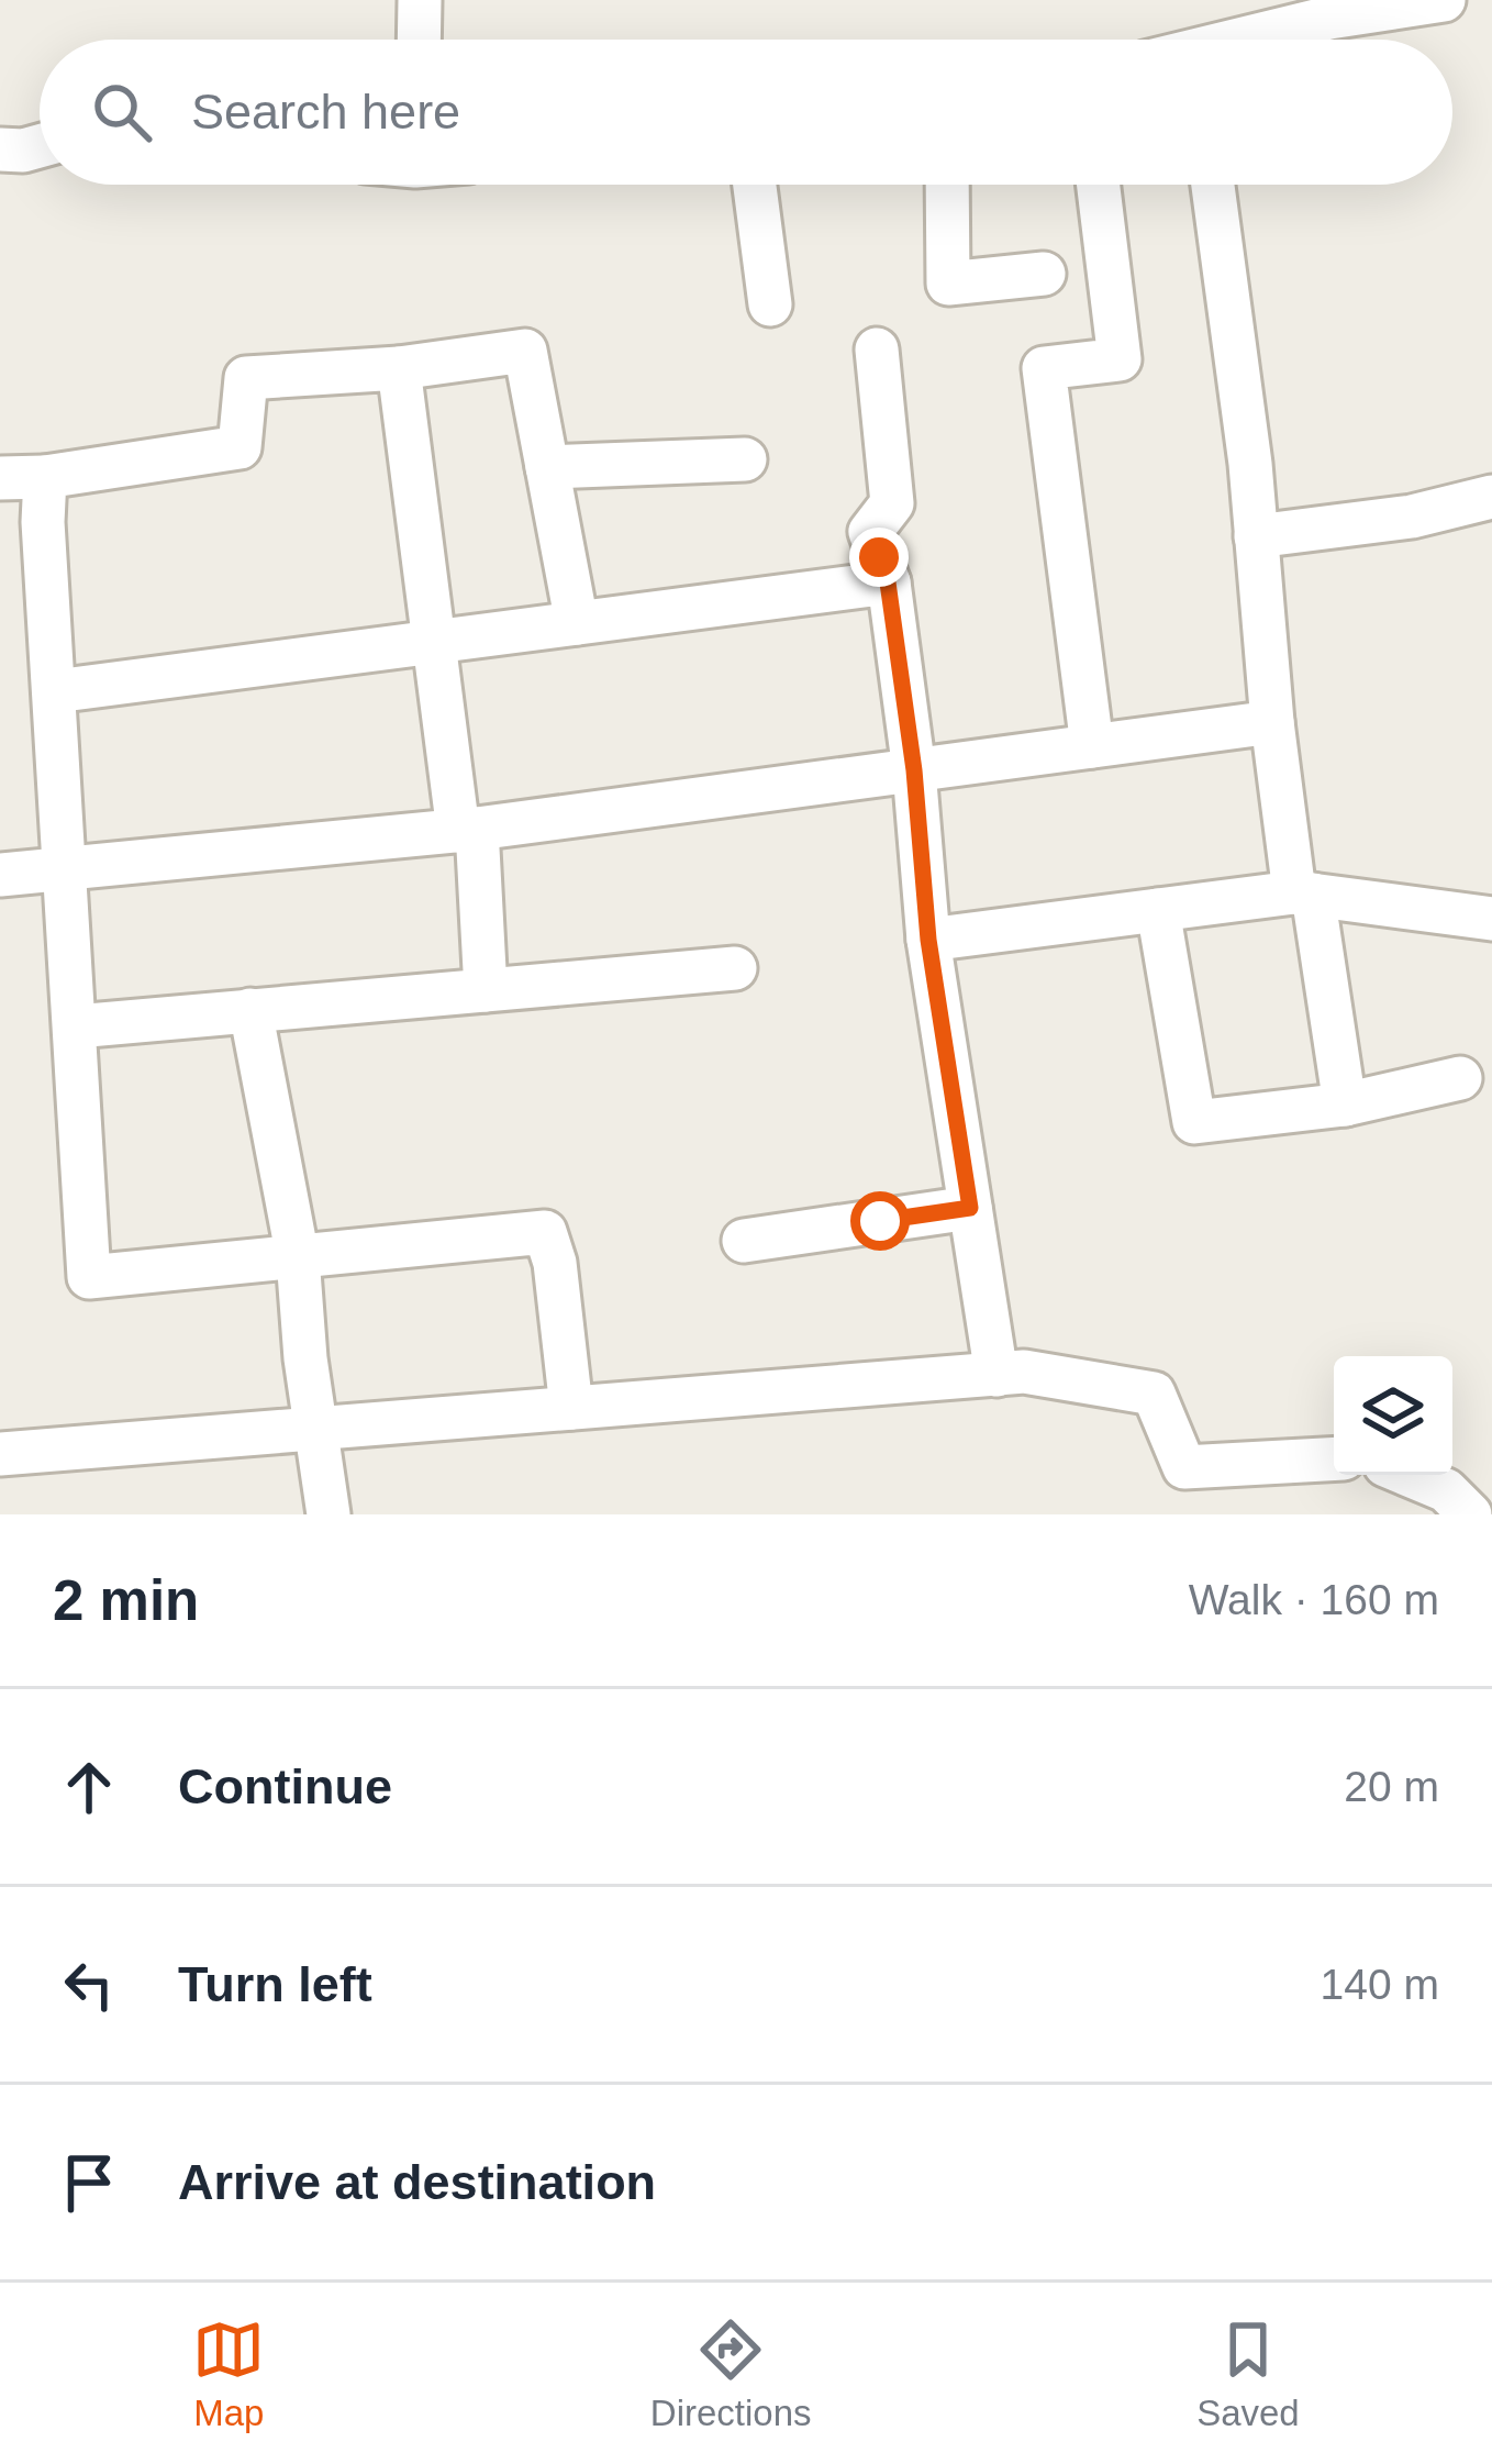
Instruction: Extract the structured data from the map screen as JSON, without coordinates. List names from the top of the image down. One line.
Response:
{"page":{"search":"Search here","heading":["2 min","Walk · 160 m"],"list":[["Continue","20 m"],["Turn left","140 m"],"Arrive at destination"],"nav":["Map","Directions","Saved"]}}
